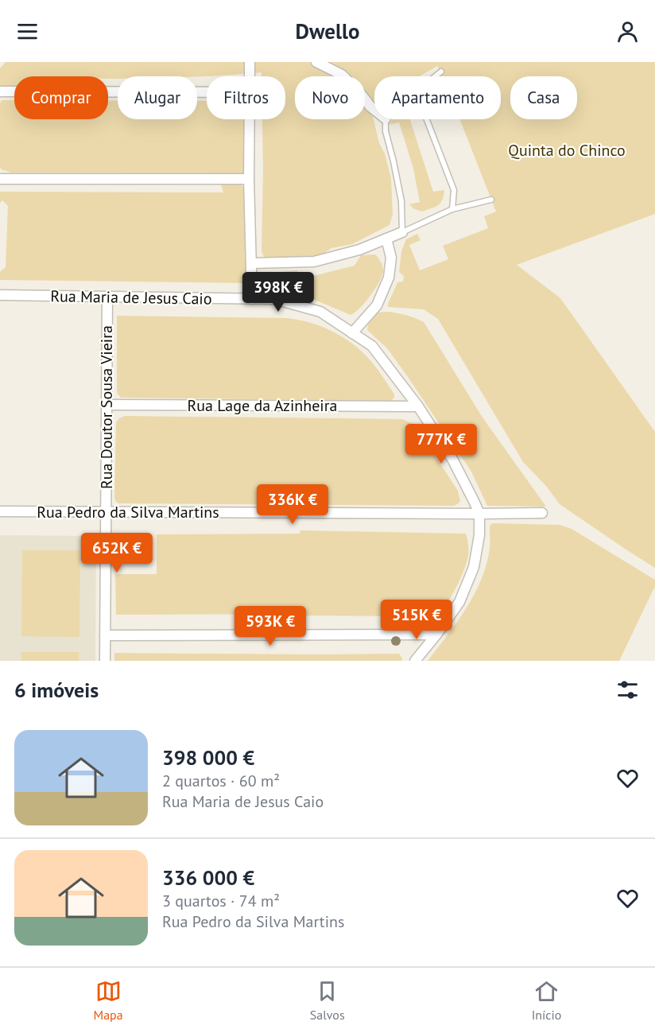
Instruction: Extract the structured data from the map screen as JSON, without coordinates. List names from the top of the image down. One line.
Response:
{"streets":{"street":["Rua Maria de Jesus Caio","Rua Lage da Azinheira","Rua Doutor Sousa Vieira","Rua Pedro da Silva Martins"]},"crossings":[["Rua Maria de Jesus Caio","Rua Lage da Azinheira"],["Rua Maria de Jesus Caio","Rua Doutor Sousa Vieira"],["Rua Maria de Jesus Caio","Rua Pedro da Silva Martins"],["Rua Lage da Azinheira","Rua Doutor Sousa Vieira"],["Rua Doutor Sousa Vieira","Rua Pedro da Silva Martins"]],"parks":["Quinta do Chinco"],"page":{"header":"Dwello","chip":["Comprar","Alugar","Filtros","Novo","Apartamento","Casa"],"price":["398K €","777K €","336K €","652K €","515K €","593K €"],"heading":"6 imóveis","list":[{"name":"398 000 €","note":"2 quartos · 60 m² · Rua Maria de Jesus Caio"},{"name":"336 000 €","note":"3 quartos · 74 m² · Rua Pedro da Silva Martins"}],"tabs":["Mapa","Salvos","Início"]}}
